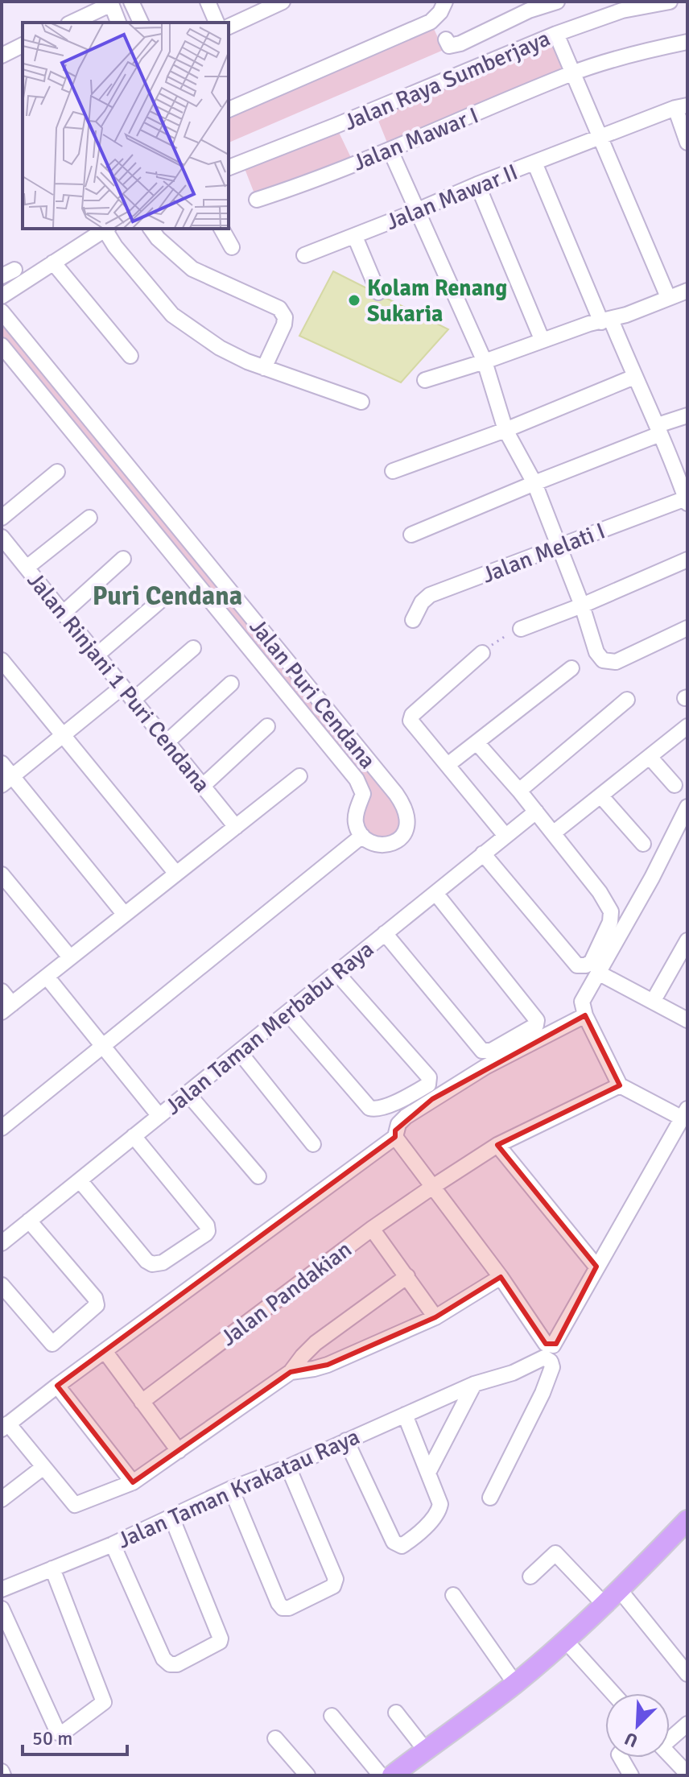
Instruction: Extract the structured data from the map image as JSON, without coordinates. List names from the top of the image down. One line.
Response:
{"streets":{"street":["Jalan Raya Sumberjaya","Jalan Mawar I","Jalan Mawar II","Jalan Melati I","Jalan Rinjani 1 Puri Cendana","Jalan Puri Cendana","Jalan Taman Merbabu Raya","Jalan Pandakian","Jalan Taman Krakatau Raya"]},"districts":["Puri Cendana"],"places":["Kolam Renang Sukaria"],"scale_bar":"50 m","north":"bottom left"}
